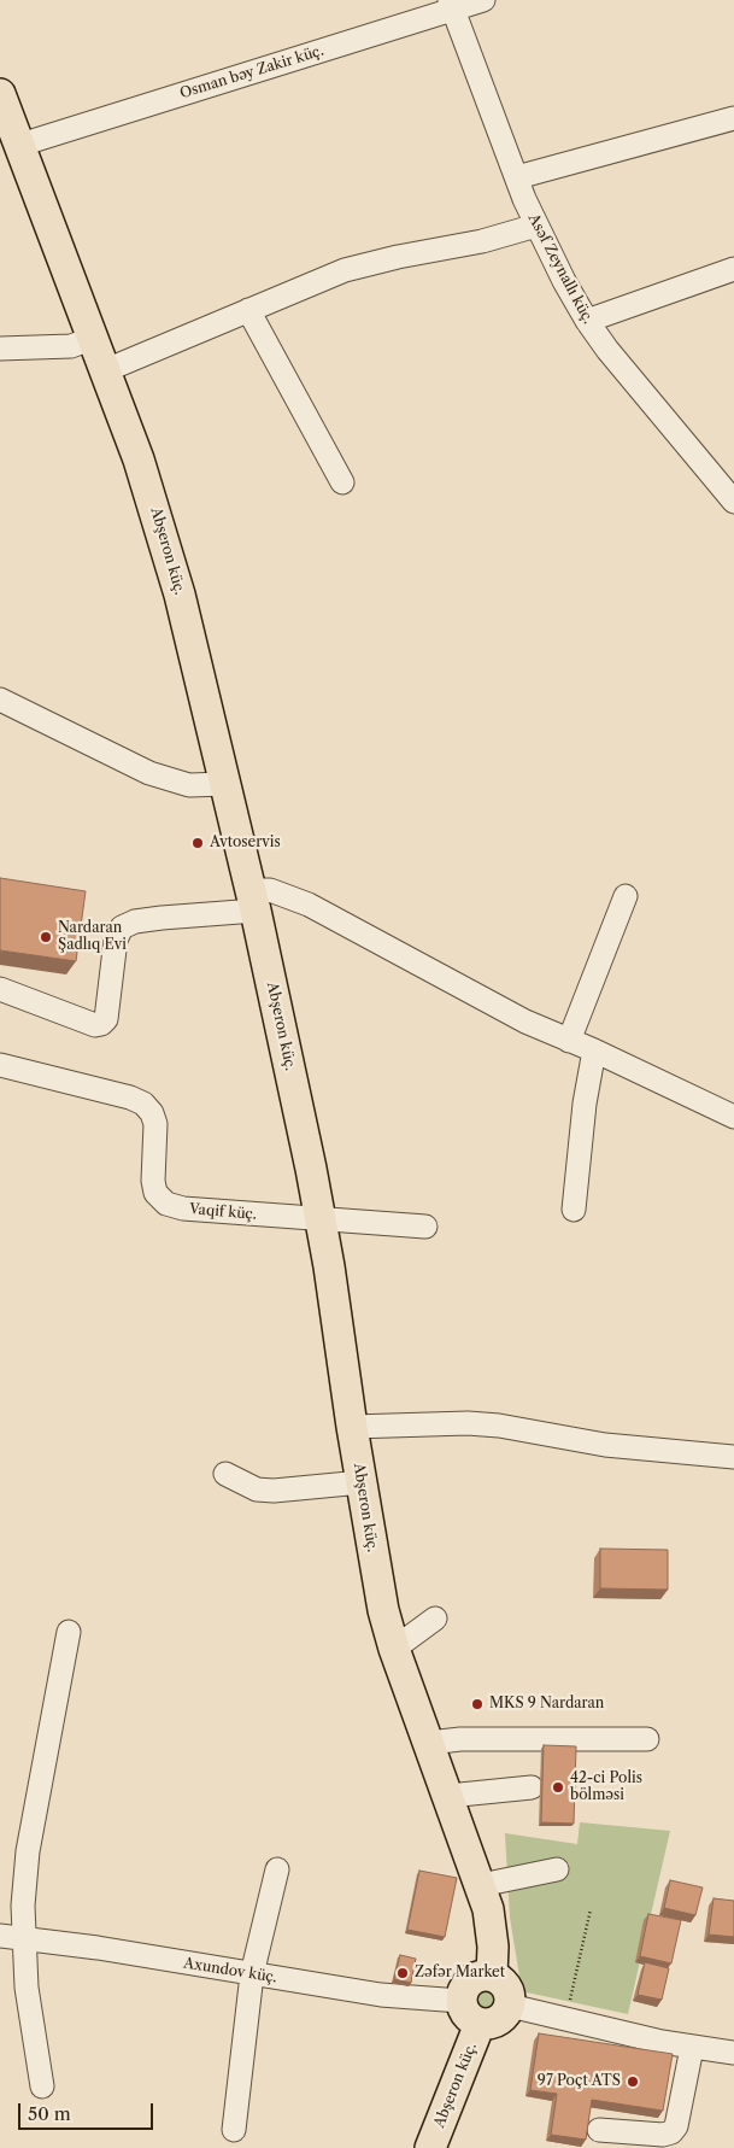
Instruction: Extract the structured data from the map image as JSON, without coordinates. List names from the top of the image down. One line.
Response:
{"streets":{"main road":["Abşeron küç."],"street":["Osman bəy Zakir küç.","Asəf Zeynallı küç.","Vaqif küç.","Axundov küç."]},"crossings":[["Osman bəy Zakir küç.","Asəf Zeynallı küç."],["Osman bəy Zakir küç.","Abşeron küç."],["Abşeron küç.","Vaqif küç."],["Abşeron küç.","Axundov küç."]],"places":["Avtoservis","Nardaran Şadlıq Evi","MKS 9 Nardaran","42-ci Polis bölməsi","Zəfər Market","97 Poçt ATS"],"scale_bar":"50 m"}
